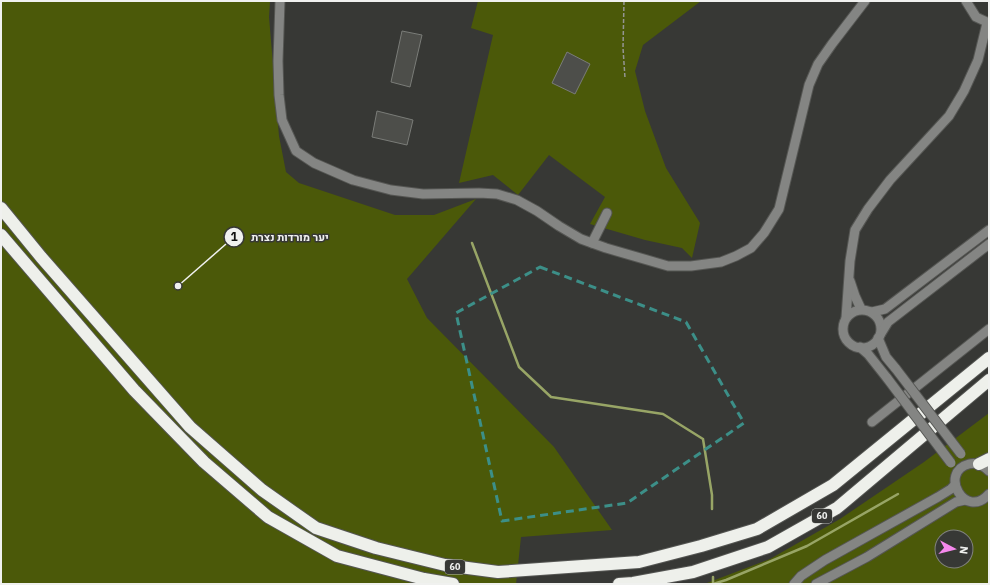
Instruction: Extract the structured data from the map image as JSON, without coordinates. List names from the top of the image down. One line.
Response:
{"streets":{"highway":["60"]},"places":["יער מורדות נצרת"],"north":"right"}
